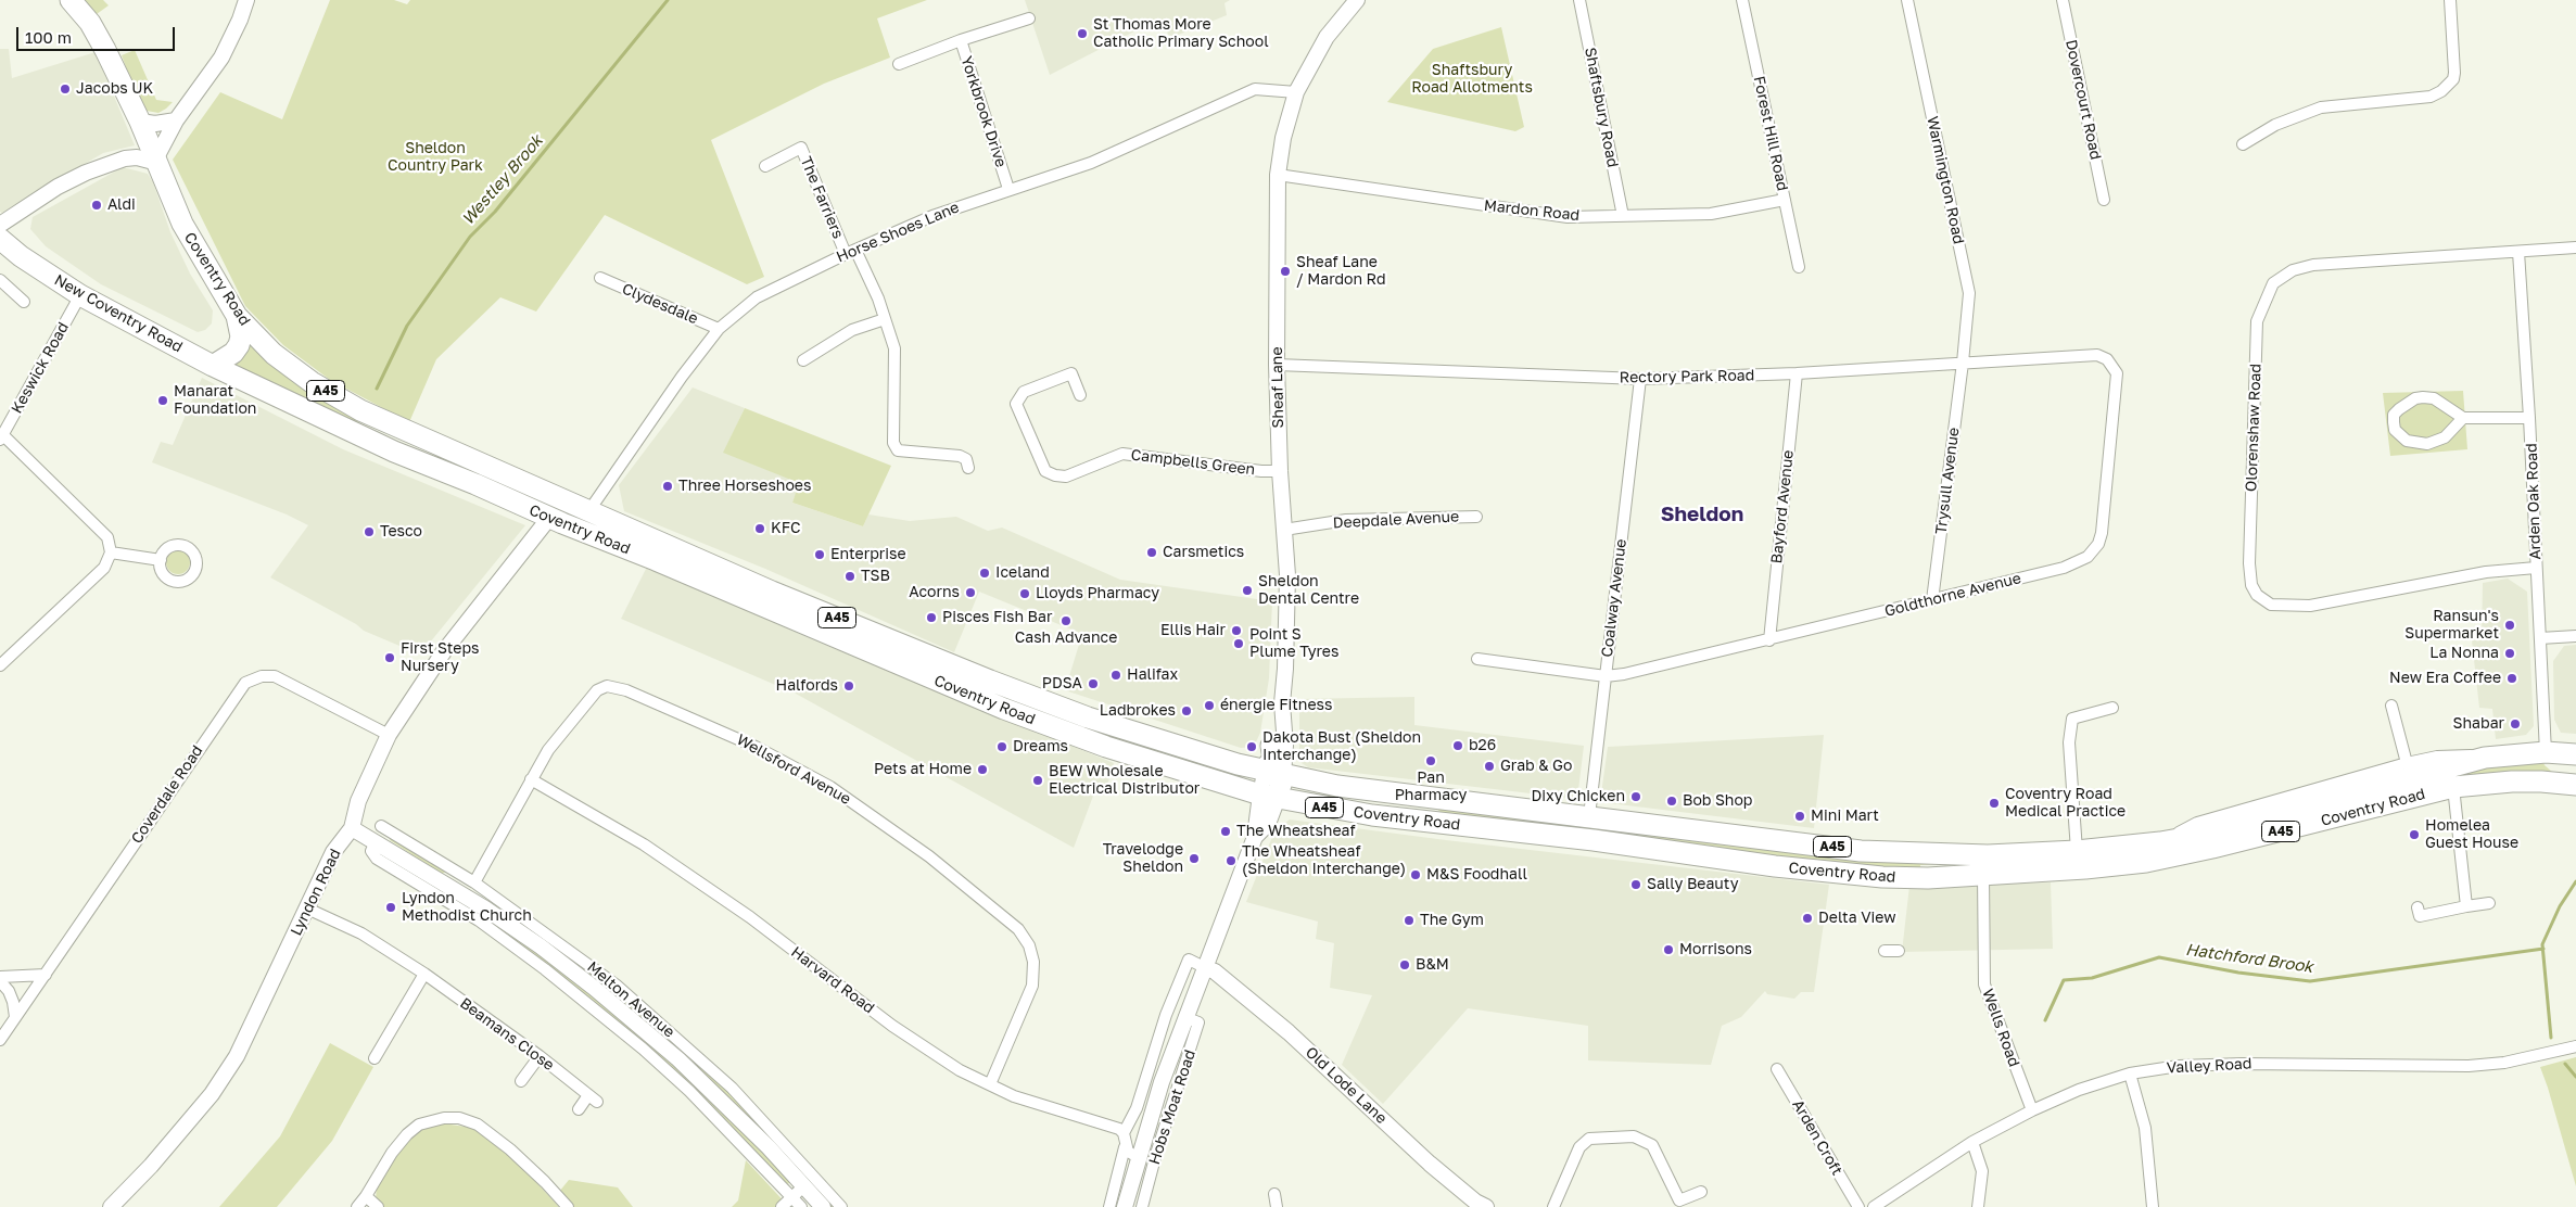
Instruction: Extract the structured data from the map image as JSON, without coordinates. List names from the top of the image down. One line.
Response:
{"streets":{"highway":["Coventry Road","New Coventry Road","A45"],"street":["Dovercourt Road","Shaftsbury Road","Yorkbrook Drive","Forest Hill Road","Warmington Road","The Farriers","Mardon Road","Horse Shoes Lane","Clydesdale","Keswick Road","Rectory Park Road","Sheaf Lane","Olorenshaw Road","Campbells Green","Trysull Avenue","Arden Oak Road","Bayford Avenue","Deepdale Avenue","Goldthorne Avenue","Coalway Avenue","Wellsford Avenue","Coverdale Road","Lyndon Road","Harvard Road","Melton Avenue","Wells Road","Beamans Close","Valley Road","Old Lode Lane","Hobs Moat Road","Arden Croft"]},"crossings":[["Shaftsbury Road","Mardon Road"],["Yorkbrook Drive","Horse Shoes Lane"],["Forest Hill Road","Mardon Road"],["Warmington Road","Rectory Park Road"],["Warmington Road","Trysull Avenue"],["The Farriers","Horse Shoes Lane"],["Mardon Road","Sheaf Lane"],["Horse Shoes Lane","Coventry Road"],["Horse Shoes Lane","Clydesdale"],["Horse Shoes Lane","Sheaf Lane"],["Coventry Road","New Coventry Road"],["Coventry Road","Arden Oak Road"],["Coventry Road","Coalway Avenue"],["Coventry Road","Lyndon Road"],["Coventry Road","Wells Road"],["Coventry Road","Hobs Moat Road"],["New Coventry Road","Keswick Road"],["Rectory Park Road","Sheaf Lane"],["Rectory Park Road","Trysull Avenue"],["Rectory Park Road","Bayford Avenue"],["Rectory Park Road","Goldthorne Avenue"],["Rectory Park Road","Coalway Avenue"],["Sheaf Lane","Campbells Green"],["Sheaf Lane","Deepdale Avenue"],["Olorenshaw Road","Arden Oak Road"],["Trysull Avenue","Goldthorne Avenue"],["Bayford Avenue","Goldthorne Avenue"],["Goldthorne Avenue","Coalway Avenue"],["Wellsford Avenue","Harvard Road"],["Wellsford Avenue","Melton Avenue"],["Coverdale Road","Lyndon Road"],["Lyndon Road","Melton Avenue"],["Lyndon Road","Beamans Close"],["Harvard Road","Hobs Moat Road"],["Wells Road","Valley Road"],["Old Lode Lane","Hobs Moat Road"]],"districts":["Sheldon"],"water":["Westley Brook","Hatchford Brook"],"parks":["Shaftsbury Road Allotments","Sheldon Country Park"],"places":["St Thomas More Catholic Primary School","Jacobs UK","Aldi","Sheaf Lane / Mardon Rd","Manarat Foundation","Three Horseshoes","KFC","Tesco","Carsmetics","Enterprise","Iceland","TSB","Sheldon Dental Centre","Acorns","Lloyds Pharmacy","Pisces Fish Bar","Cash Advance","Ransun's Supermarket","Ellis Hair","Point S Plume Tyres","La Nonna","First Steps Nursery","Halifax","New Era Coffee","PDSA","Halfords","énergie Fitness","Ladbrokes","Shabar","b26","Dreams","Dakota Bust (Sheldon Interchange)","Pan Pharmacy","Grab & Go","Pets at Home","BEW Wholesale Electrical Distributor","Dixy Chicken","Bob Shop","Coventry Road Medical Practice","Mini Mart","The Wheatsheaf","Homelea Guest House","Travelodge Sheldon","The Wheatsheaf (Sheldon Interchange)","M&S Foodhall","Sally Beauty","Lyndon Methodist Church","Delta View","The Gym","Morrisons","B&M"],"scale_bar":"100 m"}
